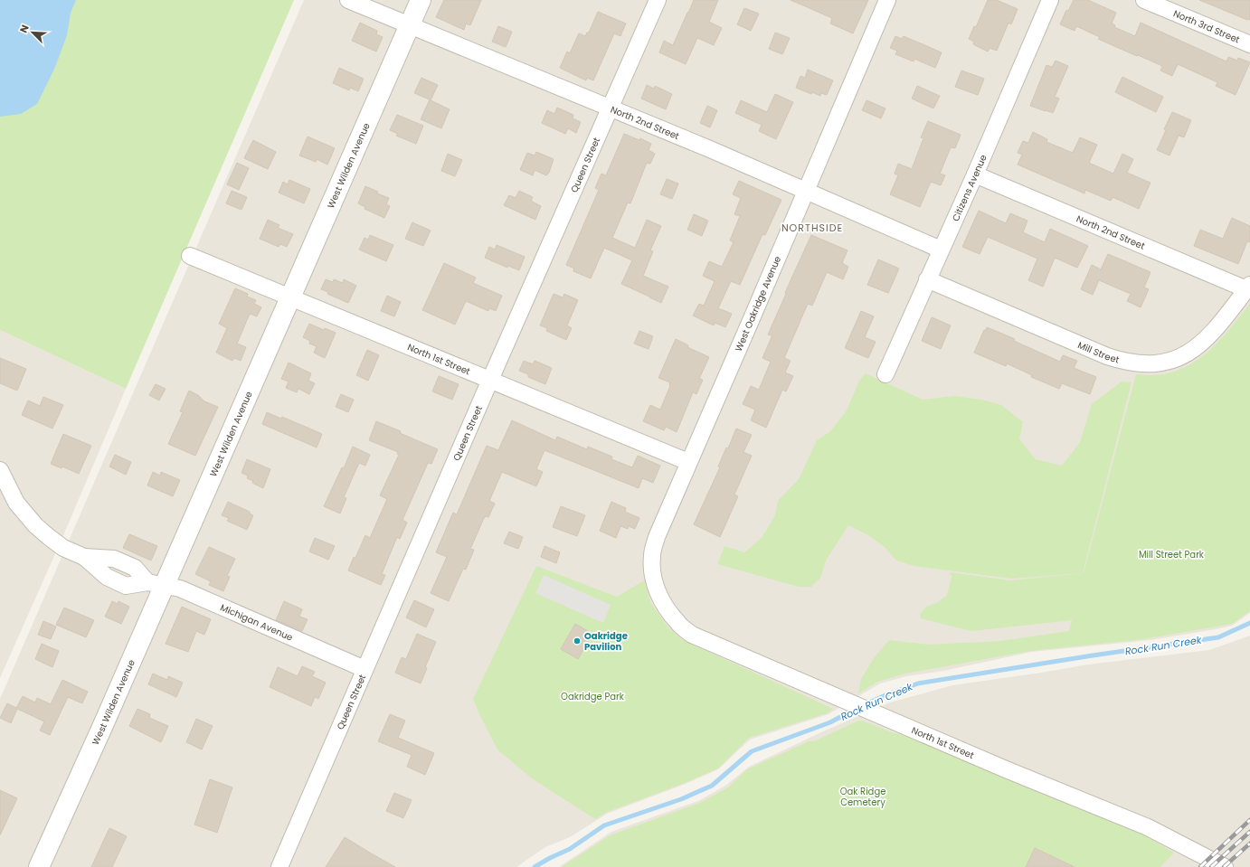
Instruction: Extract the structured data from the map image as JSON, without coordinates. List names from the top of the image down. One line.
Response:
{"streets":{"street":["North 3rd Street","North 2nd Street","Queen Street","West Wilden Avenue","Citizens Avenue","West Oakridge Avenue","Mill Street","North 1st Street","Michigan Avenue"]},"crossings":[["North 2nd Street","Queen Street"],["North 2nd Street","West Wilden Avenue"],["North 2nd Street","Citizens Avenue"],["North 2nd Street","West Oakridge Avenue"],["North 2nd Street","Mill Street"],["Queen Street","North 1st Street"],["Queen Street","Michigan Avenue"],["West Wilden Avenue","North 1st Street"],["West Wilden Avenue","Michigan Avenue"],["Citizens Avenue","Mill Street"],["West Oakridge Avenue","North 1st Street"]],"districts":["NORTHSIDE"],"water":["Rock Run Creek"],"parks":["Mill Street Park","Oakridge Park","Oak Ridge Cemetery"],"places":["Oakridge Pavilion"],"north":"top left"}
